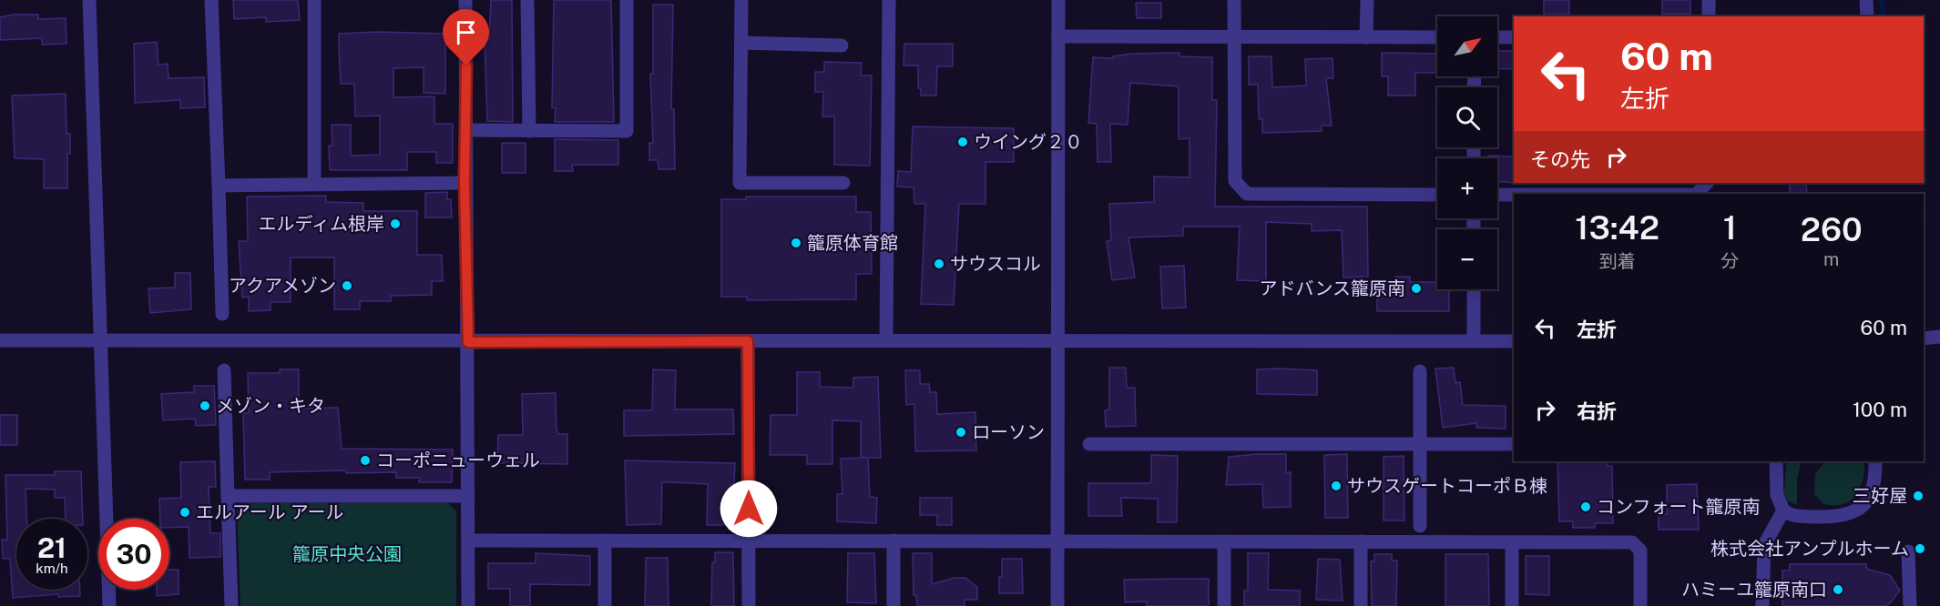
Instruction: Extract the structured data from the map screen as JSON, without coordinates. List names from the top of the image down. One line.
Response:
{"parks":["籠原中央公園"],"places":["ウイング２０","エルディム根岸","籠原体育館","サウスコル","アクアメゾン","アドバンス籠原南","メゾン・キタ","ローソン","コーポニューウェル","サウスゲートコーポＢ棟","三好屋","コンフォート籠原南","エルアール アール","株式会社アンプルホーム","ハミーユ籠原南口"],"north":"top right","page":{"map_buttons":["+","−"],"turn":["60 m","左折"],"then":"その先","eta":["13:42","到着","1","分","260","m"],"list":[{"name":"左折","value":"60 m"},{"name":"右折","value":"100 m"}],"speed":"21 km/h","limit":"30"}}
